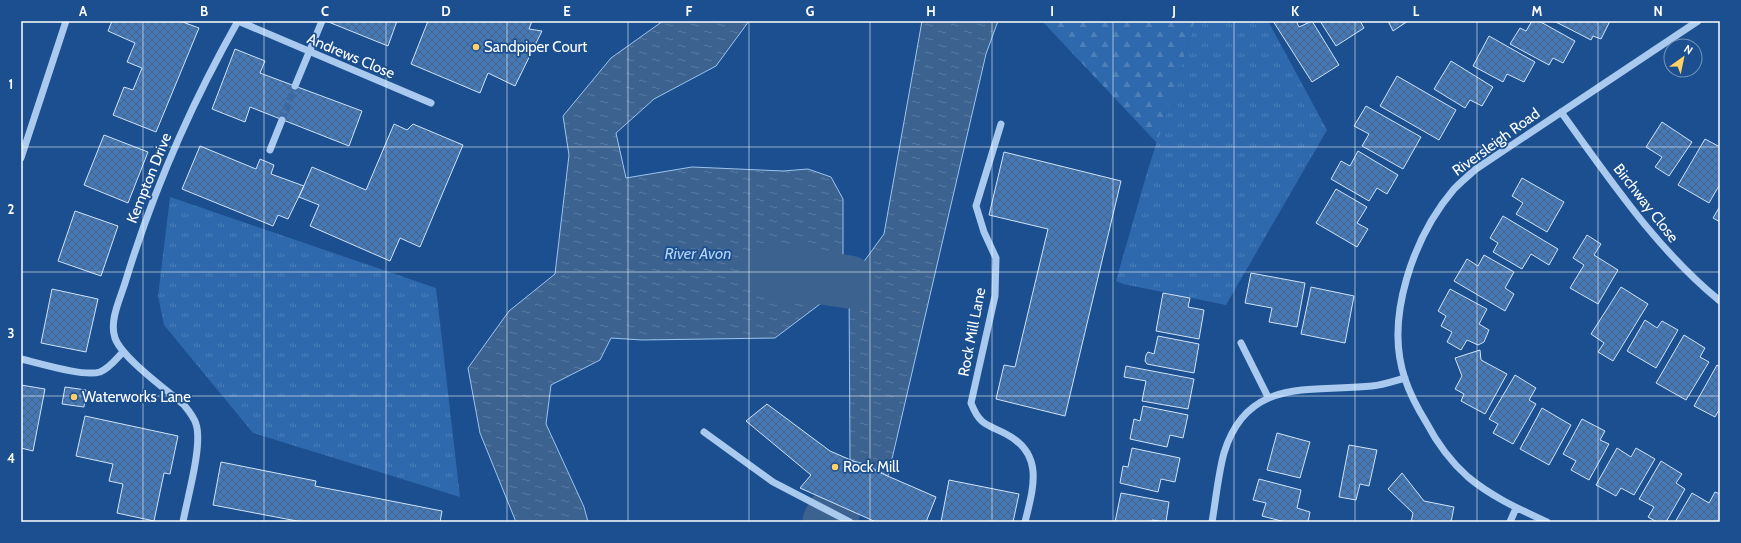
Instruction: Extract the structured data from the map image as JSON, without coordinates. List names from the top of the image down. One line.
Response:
{"streets":{"street":["Andrews Close","Riversleigh Road","Kempton Drive","Birchway Close","Rock Mill Lane"]},"crossings":[["Andrews Close","Kempton Drive"],["Riversleigh Road","Birchway Close"]],"water":["River Avon"],"places":["Sandpiper Court","Waterworks Lane","Rock Mill"],"north":"top right","grid":{"columns":["A","B","C","D","E","F","G","H","I","J","K","L","M","N"],"rows":["1","2","3","4"]}}
